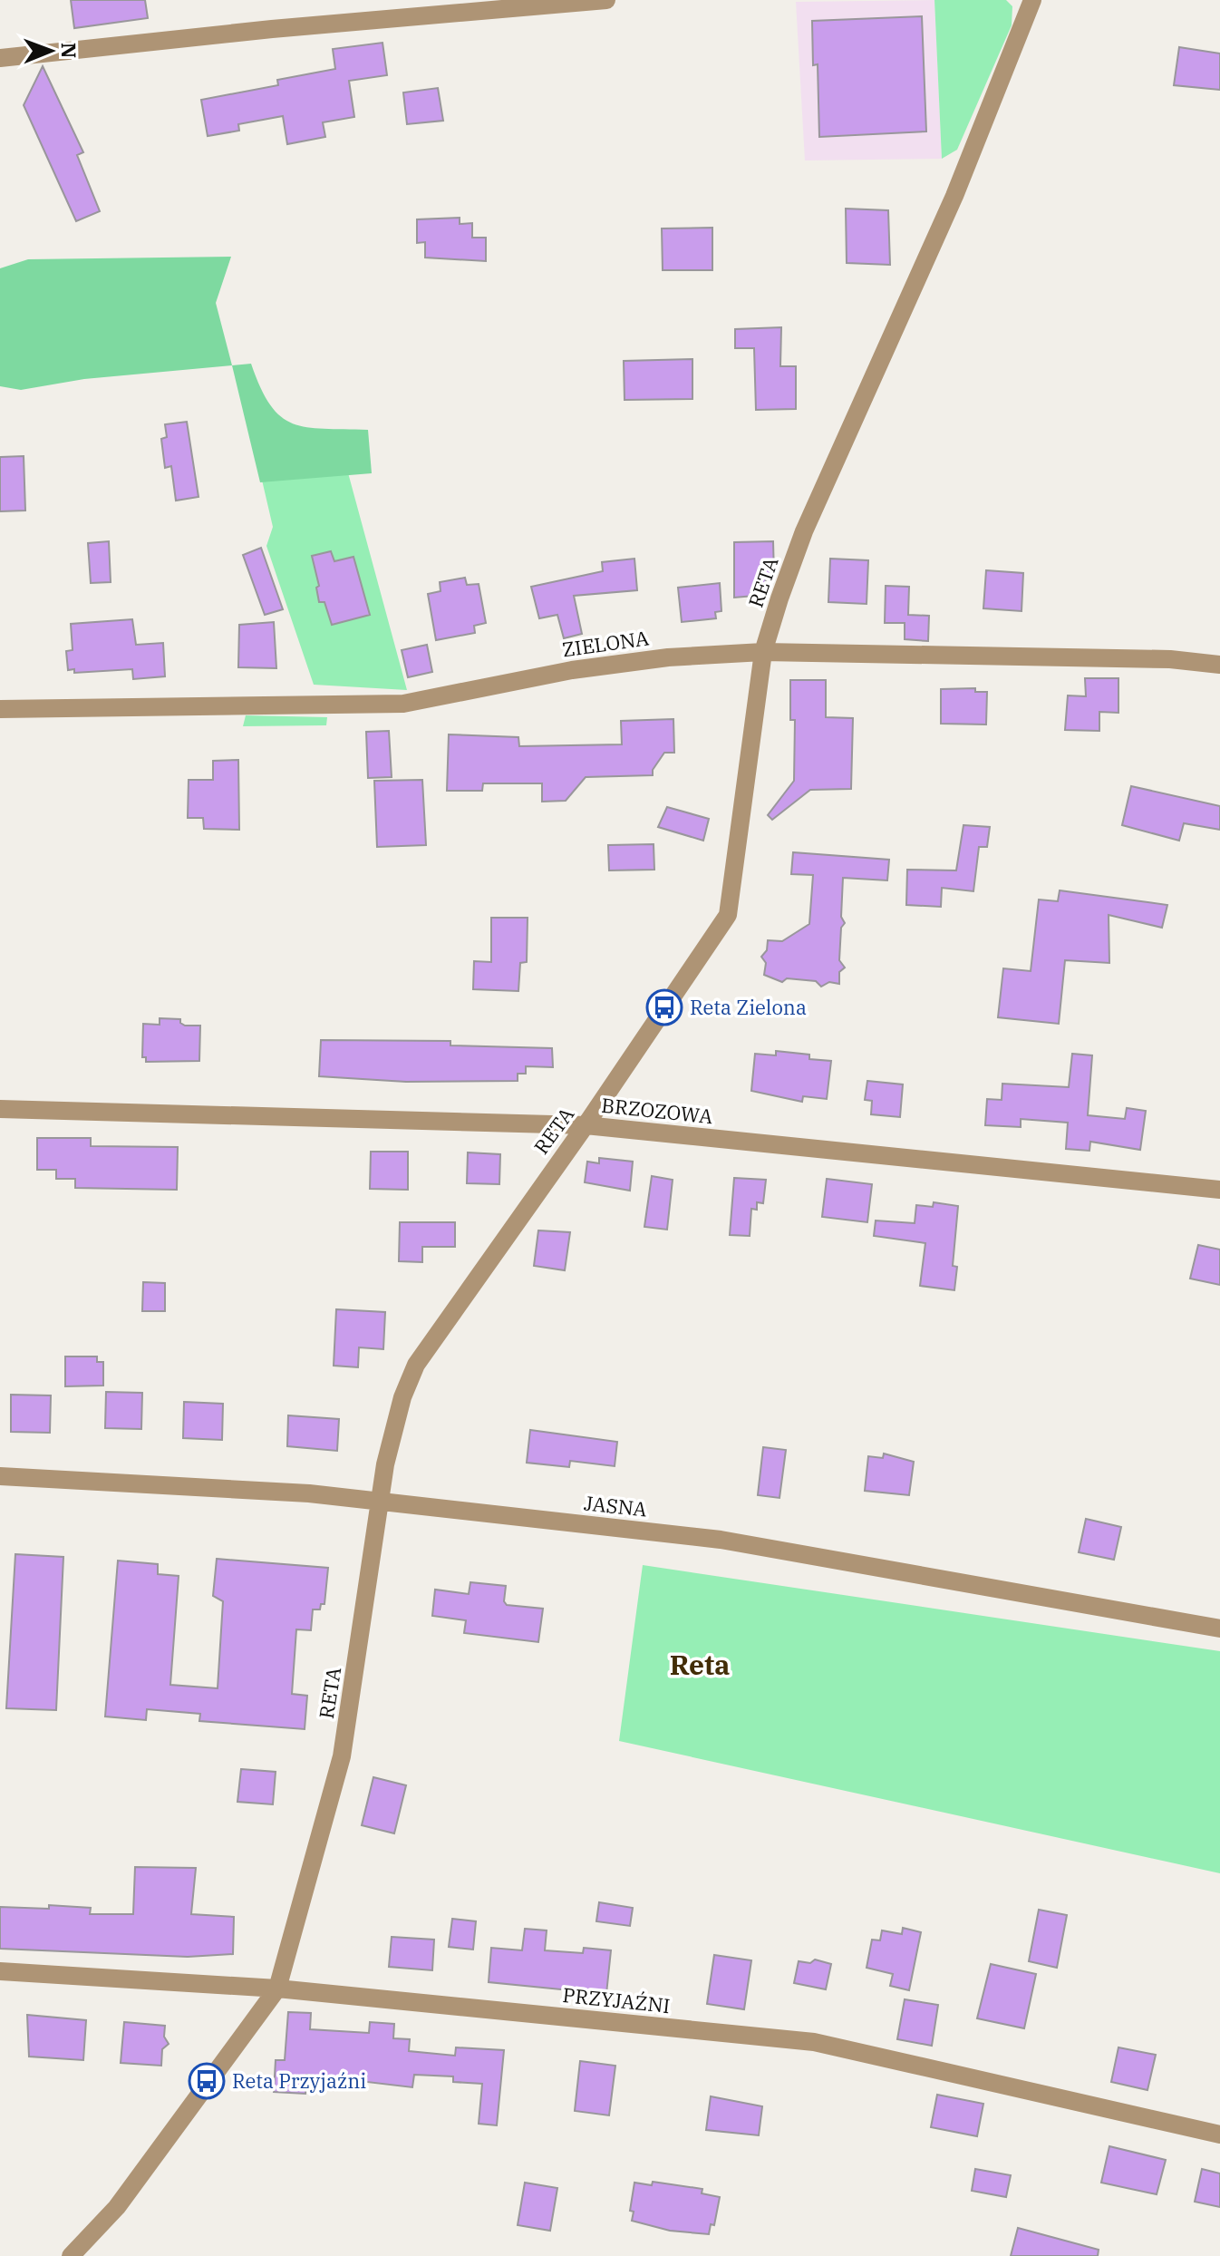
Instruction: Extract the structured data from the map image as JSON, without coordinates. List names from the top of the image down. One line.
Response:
{"streets":{"street":["RETA","ZIELONA","BRZOZOWA","JASNA","PRZYJAŹNI"]},"crossings":[["RETA","ZIELONA"],["RETA","BRZOZOWA"],["RETA","JASNA"],["RETA","PRZYJAŹNI"]],"districts":["Reta"],"places":{"bus stop":["Reta Zielona","Reta Przyjaźni"]},"north":"right"}
